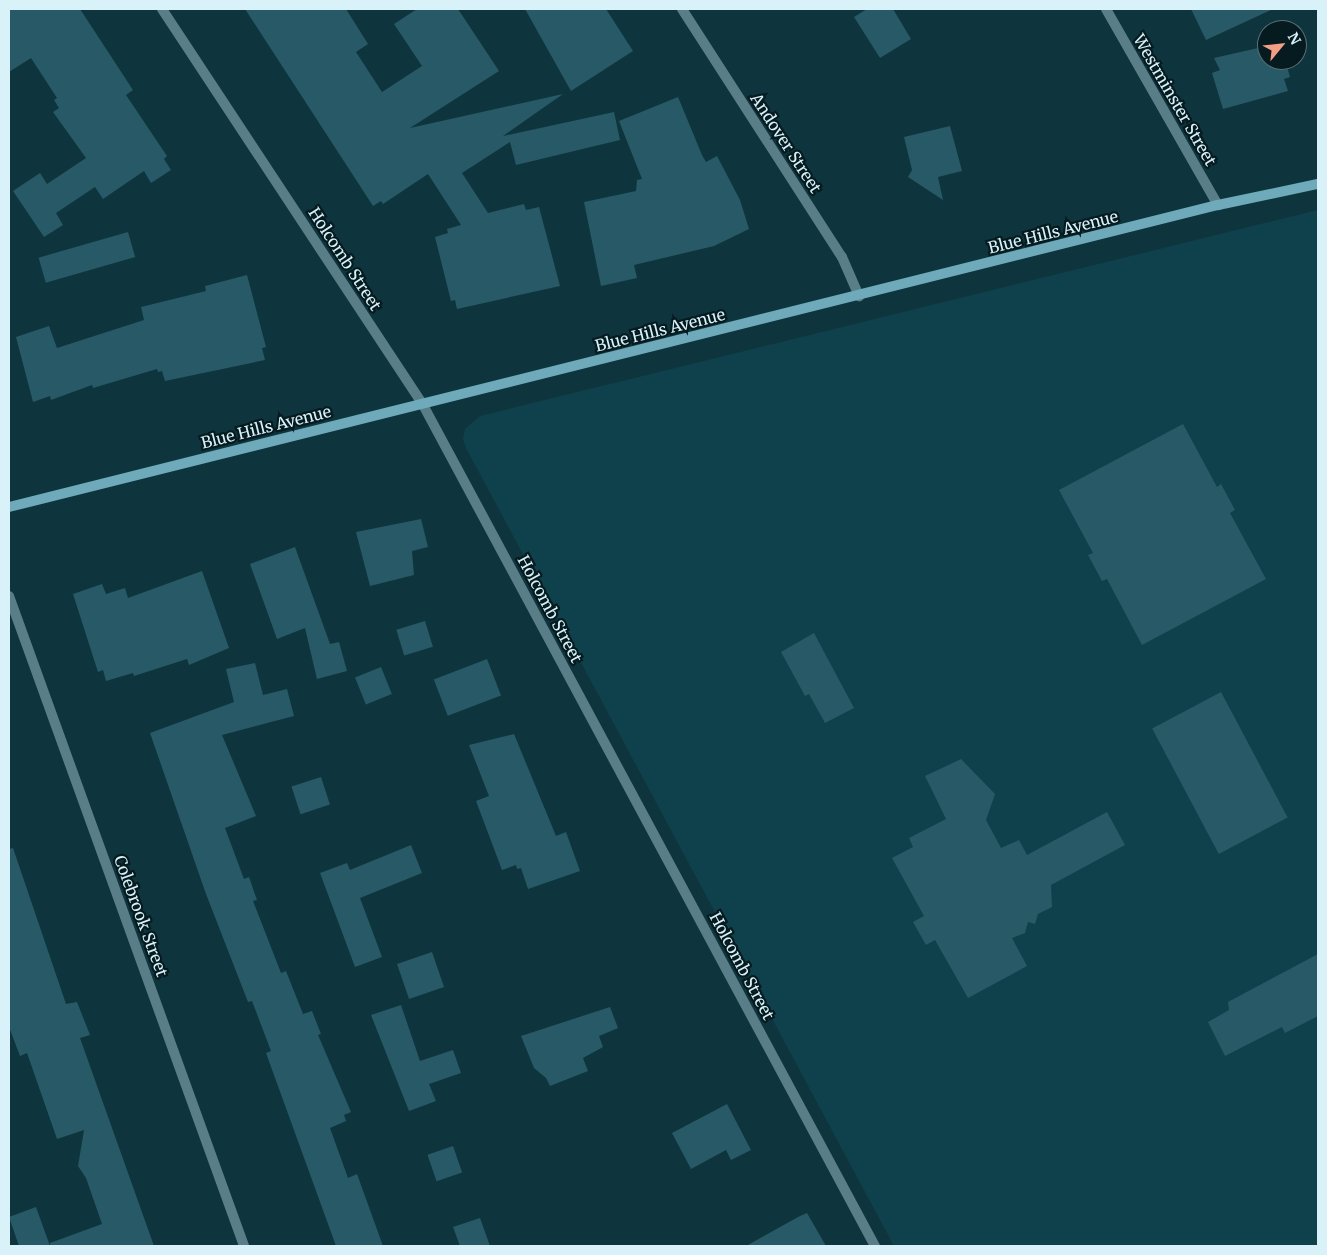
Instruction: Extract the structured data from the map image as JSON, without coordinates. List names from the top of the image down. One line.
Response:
{"streets":{"main road":["Blue Hills Avenue"],"street":["Westminster Street","Andover Street","Holcomb Street","Colebrook Street"]},"crossings":[["Westminster Street","Blue Hills Avenue"],["Andover Street","Blue Hills Avenue"],["Blue Hills Avenue","Holcomb Street"]],"north":"top right"}
